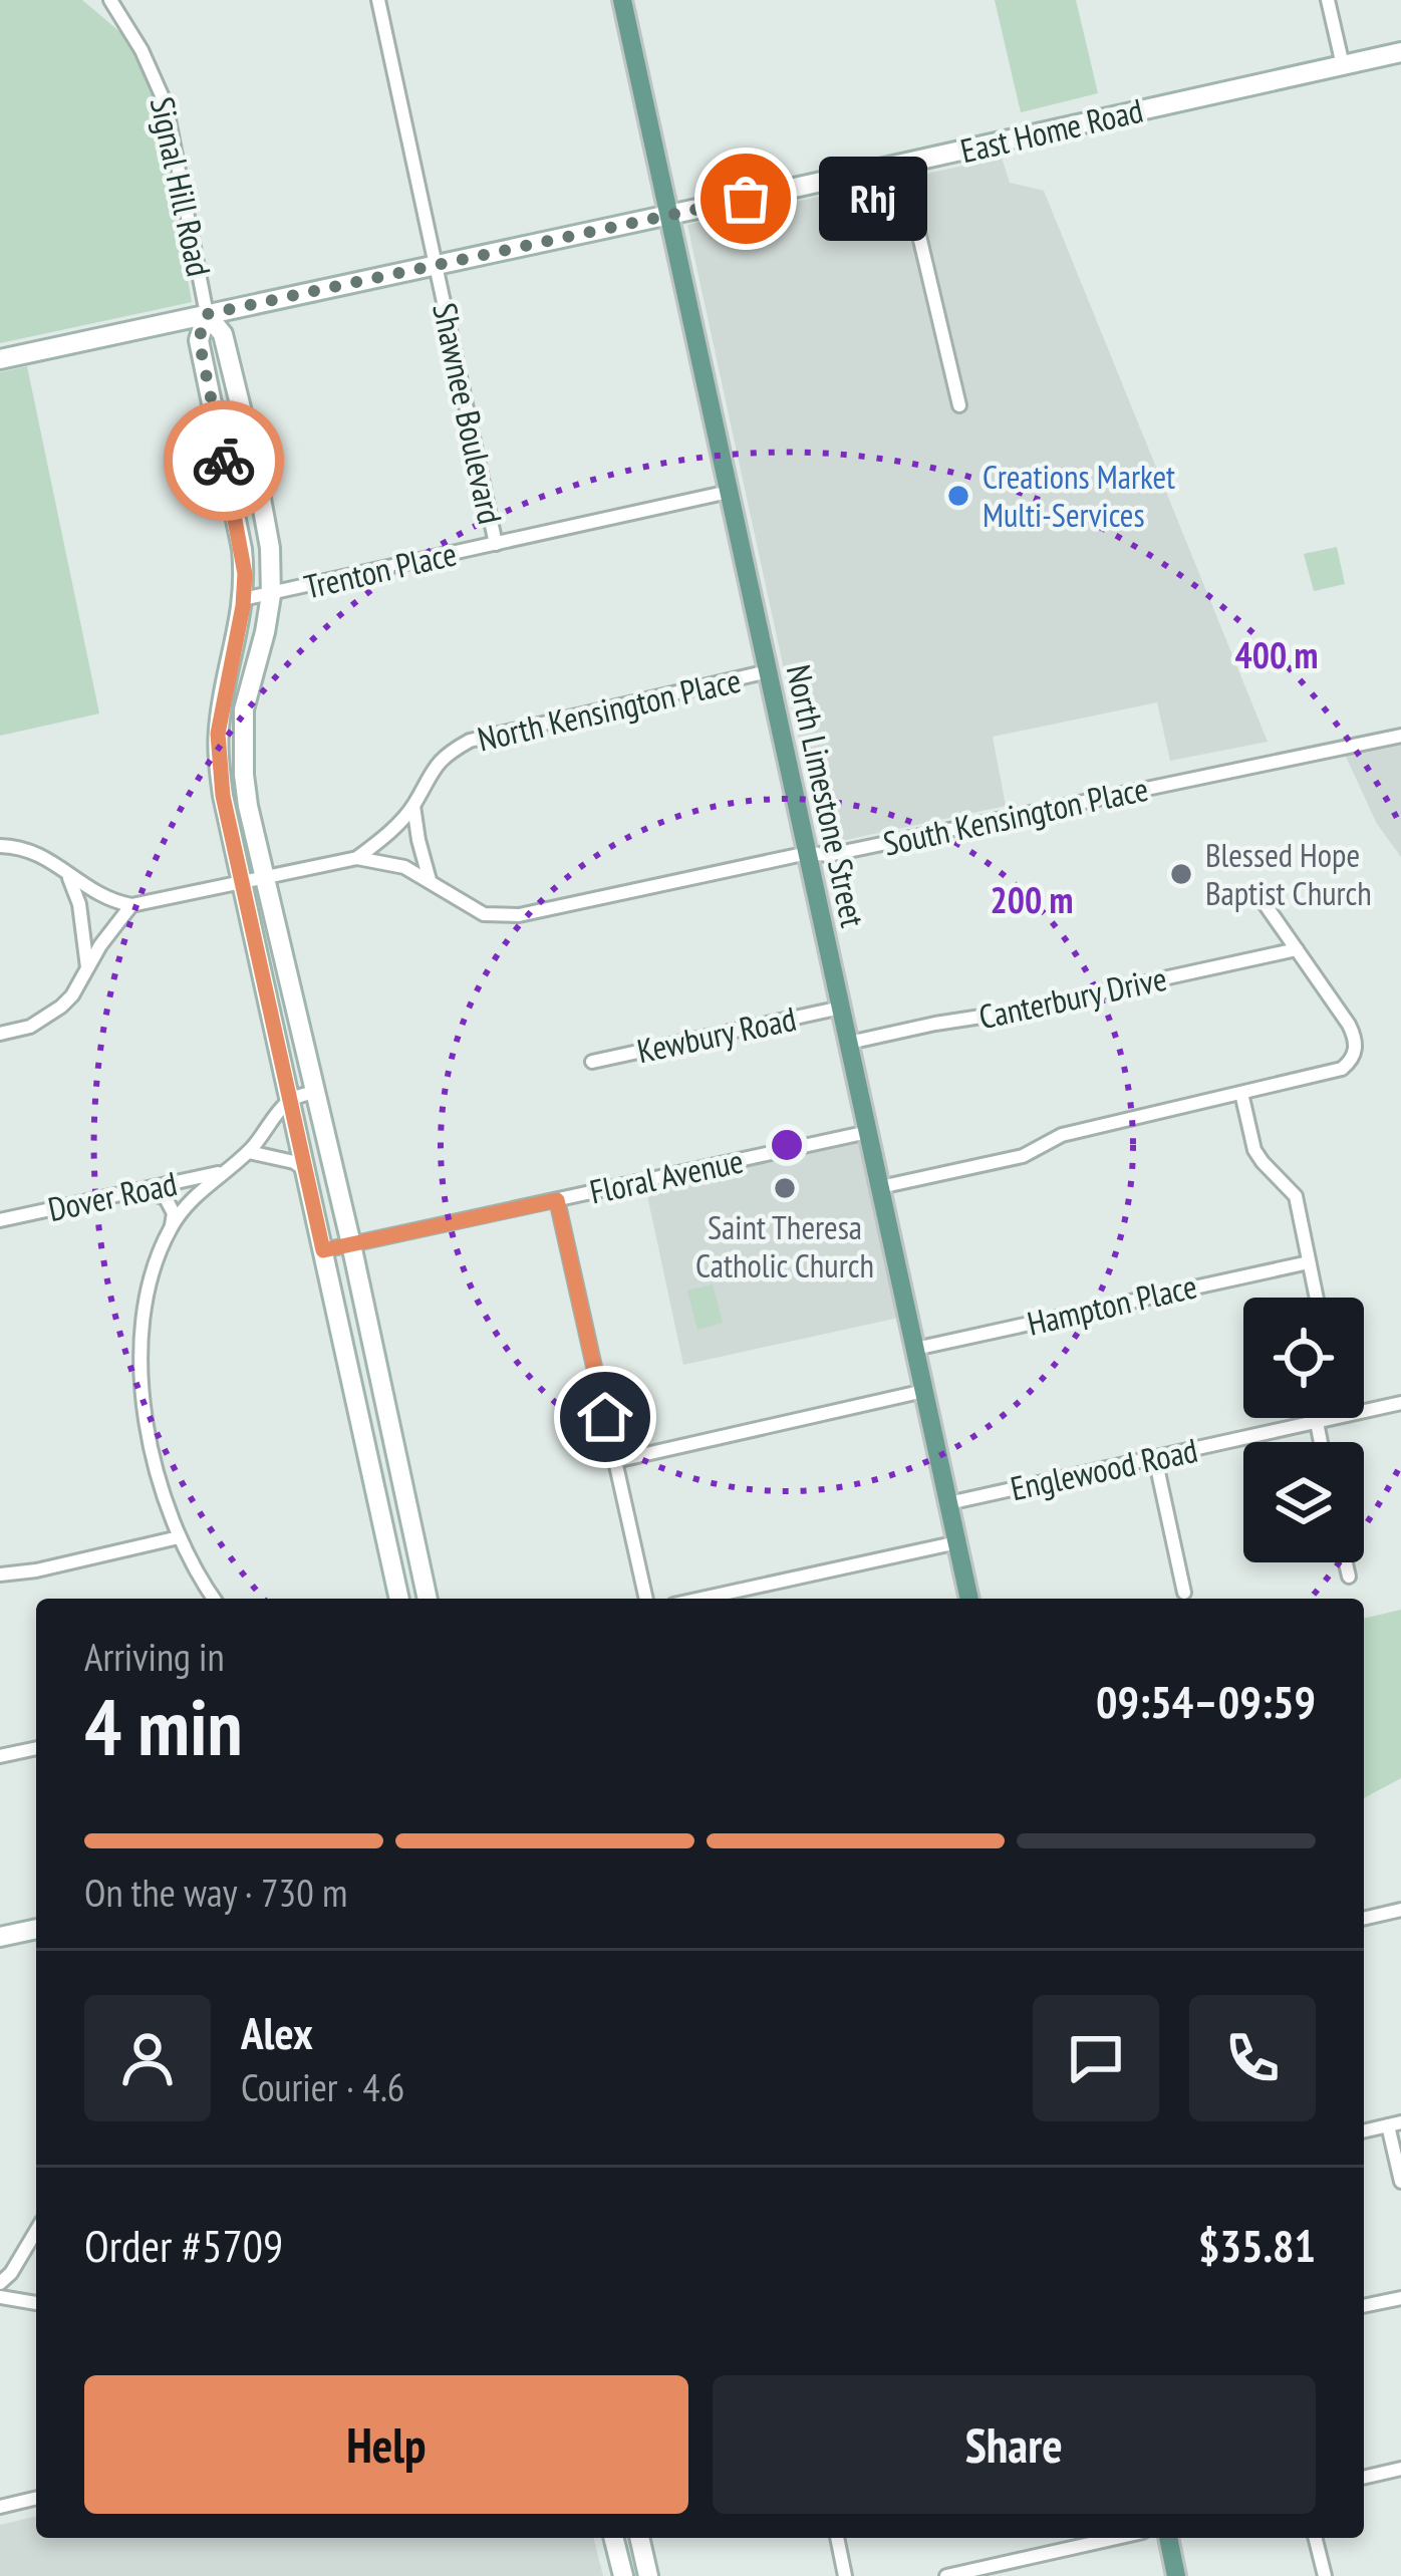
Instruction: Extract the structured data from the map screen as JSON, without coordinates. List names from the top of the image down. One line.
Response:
{"streets":{"main road":["North Limestone Street"],"street":["East Home Road","Signal Hill Road","Shawnee Boulevard","Trenton Place","North Kensington Place","South Kensington Place","Canterbury Drive","Kewbury Road","Floral Avenue","Dover Road","Hampton Place","Englewood Road"]},"crossings":[["East Home Road","Signal Hill Road"],["East Home Road","Shawnee Boulevard"],["East Home Road","North Limestone Street"],["Shawnee Boulevard","Trenton Place"],["Trenton Place","North Limestone Street"],["North Kensington Place","North Limestone Street"],["North Kensington Place","South Kensington Place"],["North Limestone Street","South Kensington Place"],["North Limestone Street","Canterbury Drive"],["North Limestone Street","Kewbury Road"],["North Limestone Street","Floral Avenue"],["North Limestone Street","Hampton Place"],["North Limestone Street","Englewood Road"]],"places":["Rhj","Creations Market Multi-Services","Blessed Hope Baptist Church","Saint Theresa Catholic Church"],"page":{"bubble":"Rhj","heading":["4 min","Arriving in","09:54–09:59"],"panel":["Alex","Courier · 4.6","Order #5709","$35.81"],"bar":"On the way · 730 m","buttons":["Help","Share"]},"rings":["400 m","200 m"]}
